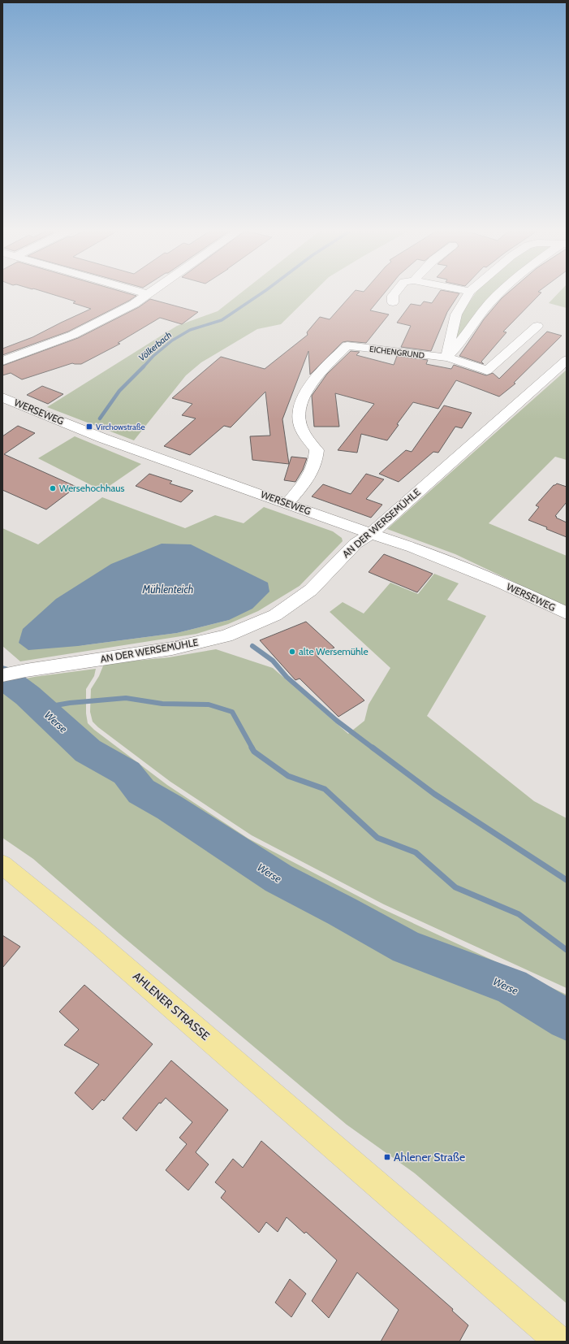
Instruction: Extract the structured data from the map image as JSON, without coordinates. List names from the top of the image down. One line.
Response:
{"streets":{"main road":["AHLENER STRASSE"],"street":["EICHENGRUND","WERSEWEG","AN DER WERSEMÜHLE"]},"crossings":[["EICHENGRUND","WERSEWEG"],["WERSEWEG","AN DER WERSEMÜHLE"]],"water":["Völkerbach","Mühlenteich","Werse"],"places":{"transit":["Virchowstraße","Ahlener Straße"],"other":["Wersehochhaus","alte Wersemühle"]}}
